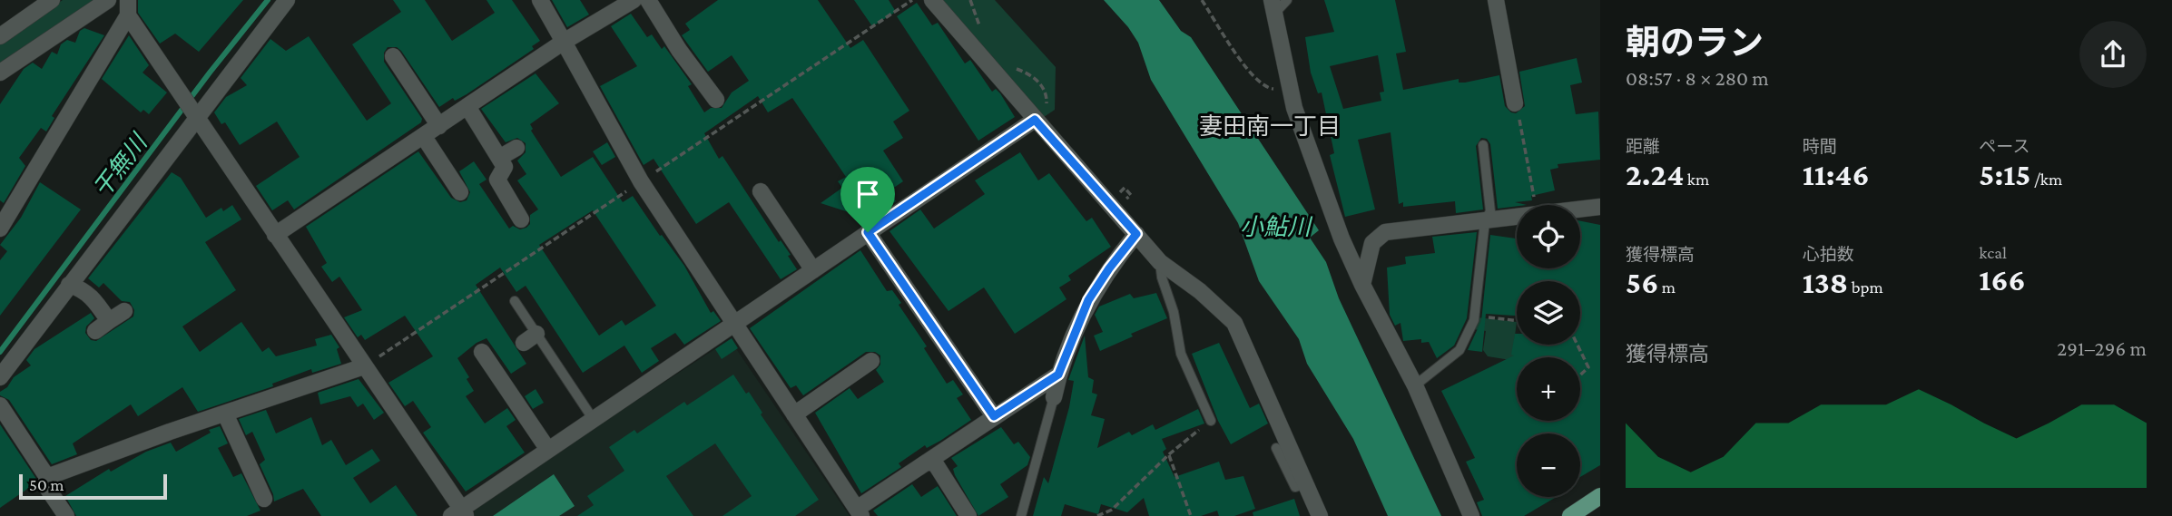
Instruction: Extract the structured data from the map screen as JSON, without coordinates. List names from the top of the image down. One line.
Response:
{"districts":["妻田南一丁目"],"water":["干無川","小鮎川"],"scale_bar":"50 m","page":{"heading":["朝のラン","08:57 · 8 × 280 m"],"stats":[["距離","2.24 km"],["時間","11:46"],["ペース","5:15 /km"],["獲得標高","56 m"],["心拍数","138 bpm"],["kcal","166"]],"map_buttons":["+","−"],"chart":["獲得標高","291–296 m"],"scale":"50 m"}}
